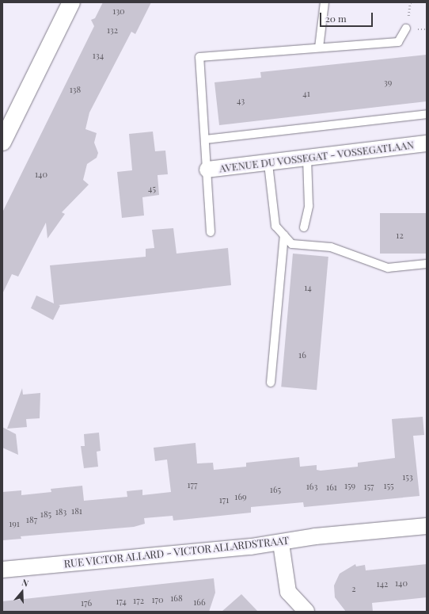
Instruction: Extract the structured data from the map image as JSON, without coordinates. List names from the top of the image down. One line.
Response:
{"streets":{"street":["AVENUE DU VOSSEGAT - VOSSEGATLAAN","RUE VICTOR ALLARD - VICTOR ALLARDSTRAAT"]},"house_numbers":["130","132","134","39","138","41","43","140","45","12","14","16","153","177","159","155","163","157","161","165","169","171","181","183","185","187","191","140","142","2","168","170","172","174","166","176"],"scale_bar":"20 m","north":"top"}
